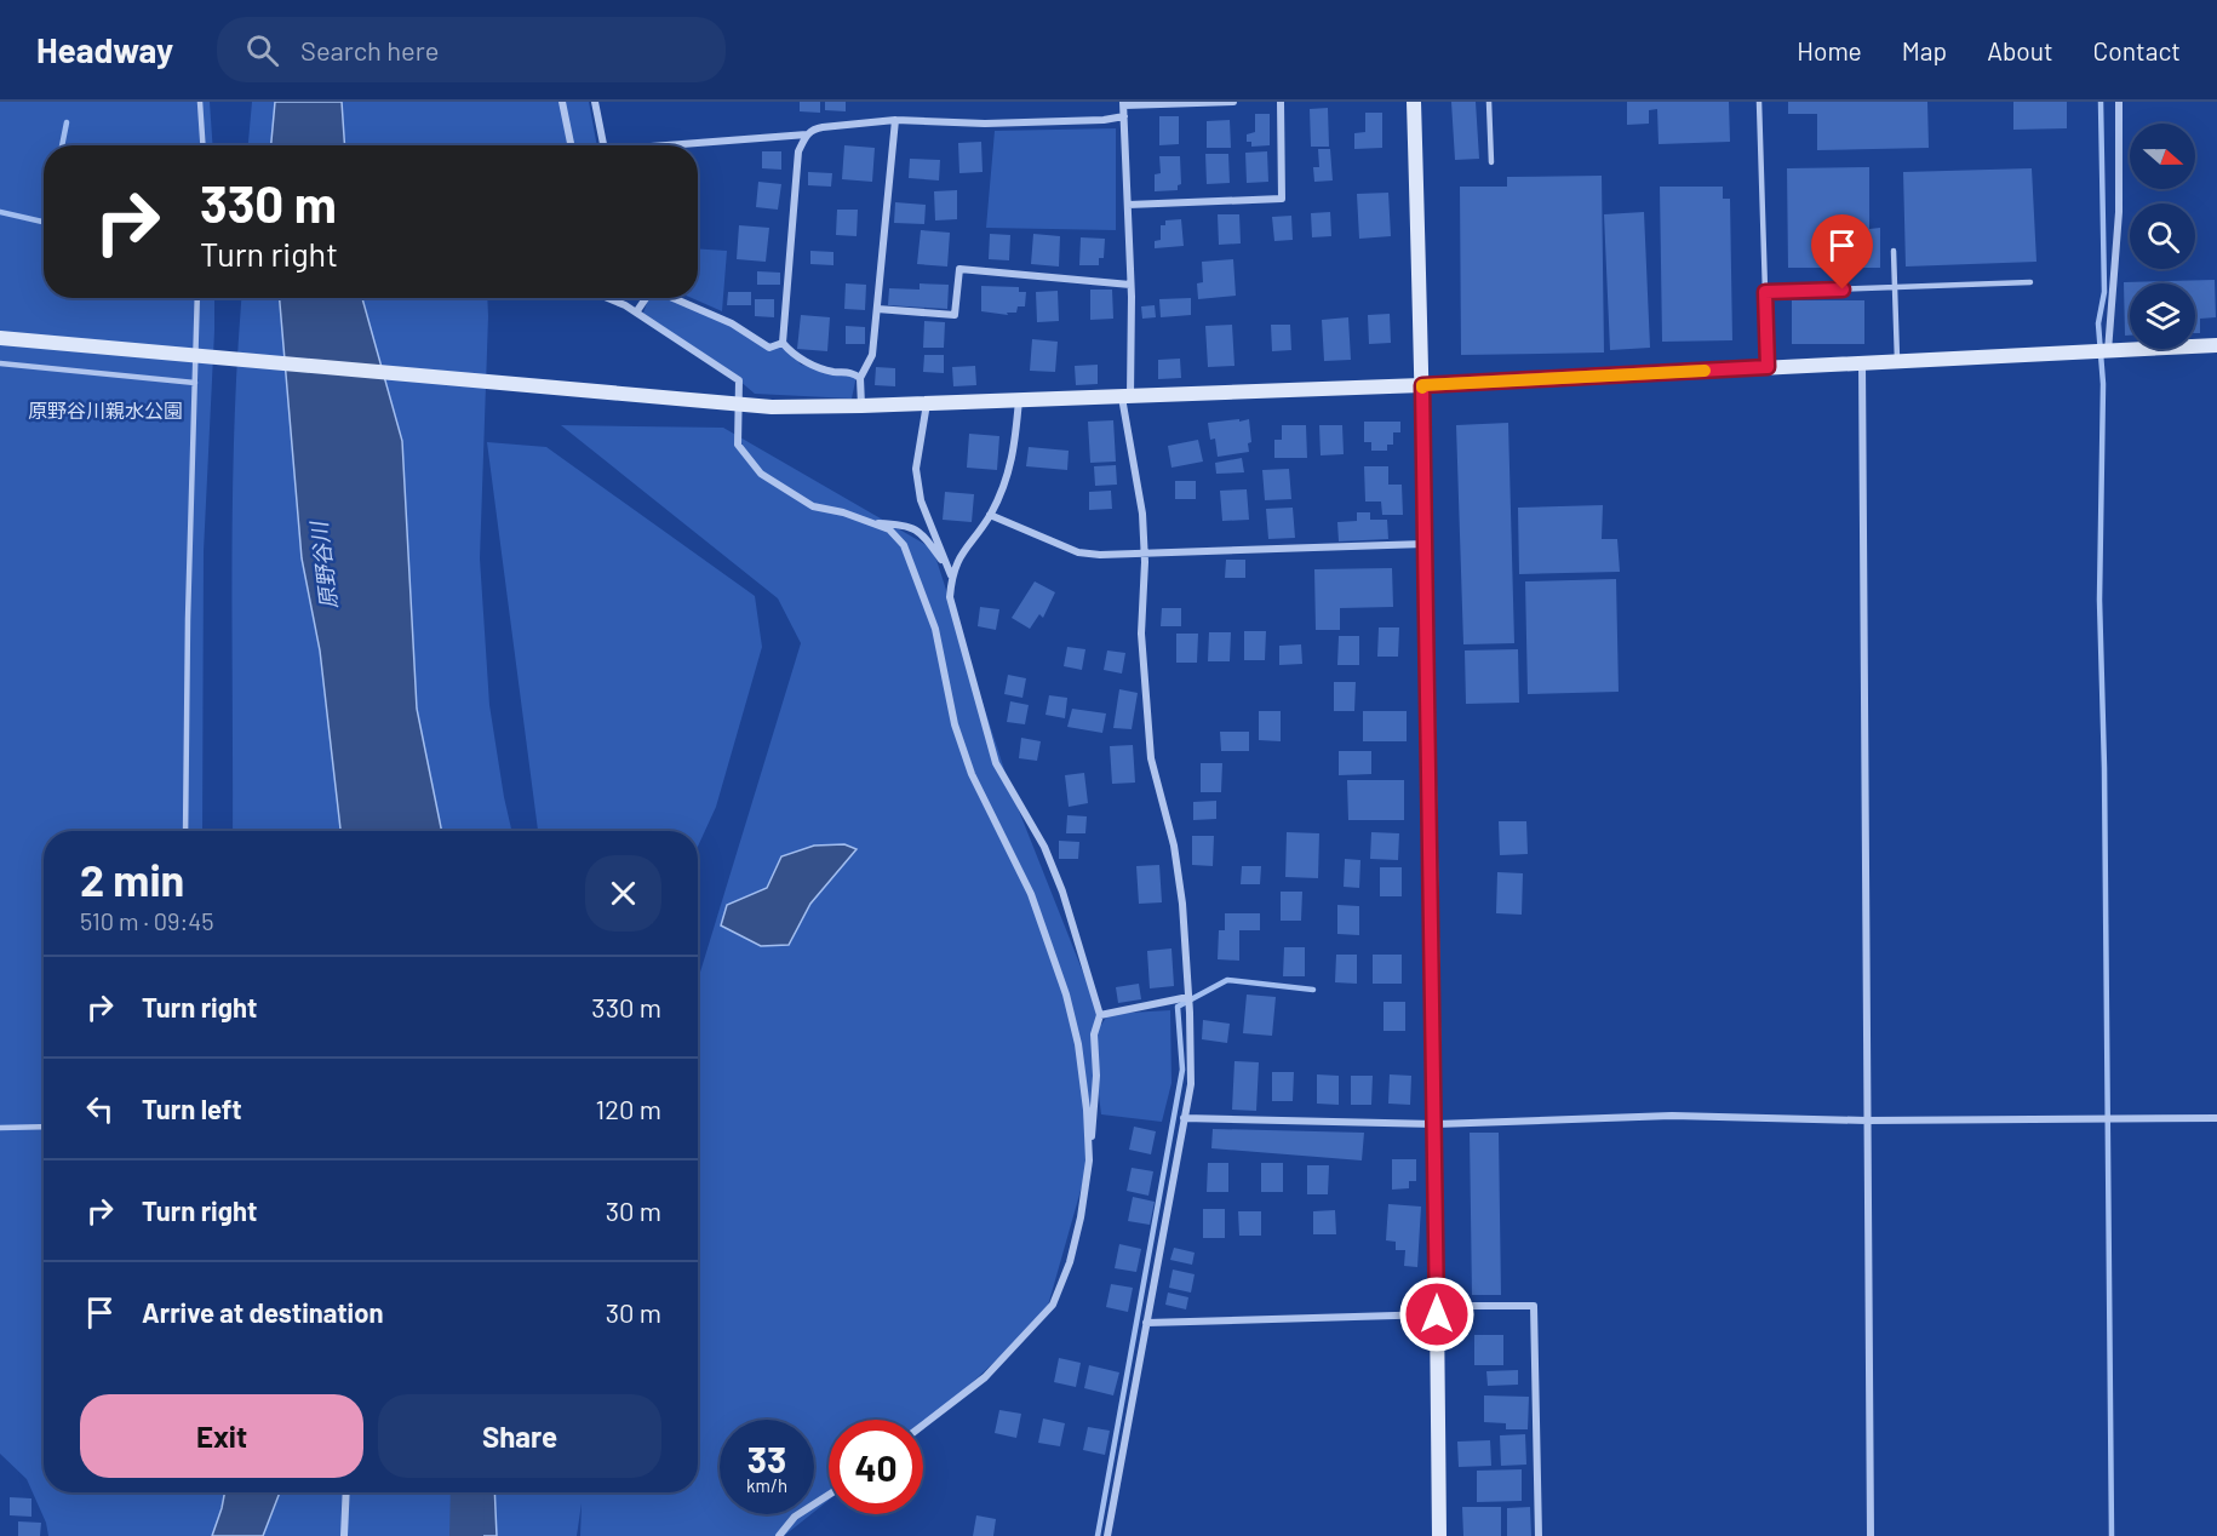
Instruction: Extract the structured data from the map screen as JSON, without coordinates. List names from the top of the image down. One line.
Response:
{"water":["原野谷川"],"parks":["原野谷川親水公園"],"north":"right","page":{"header":"Headway","search":"Search here","nav":["Home","Map","About","Contact"],"turn":["330 m","Turn right"],"heading":["2 min","510 m · 09:45"],"list":[{"name":"Turn right","value":"330 m"},{"name":"Turn left","value":"120 m"},{"name":"Turn right","value":"30 m"},{"name":"Arrive at destination","value":"30 m"}],"buttons":["Exit","Share"],"speed":"33 km/h","limit":"40"}}
